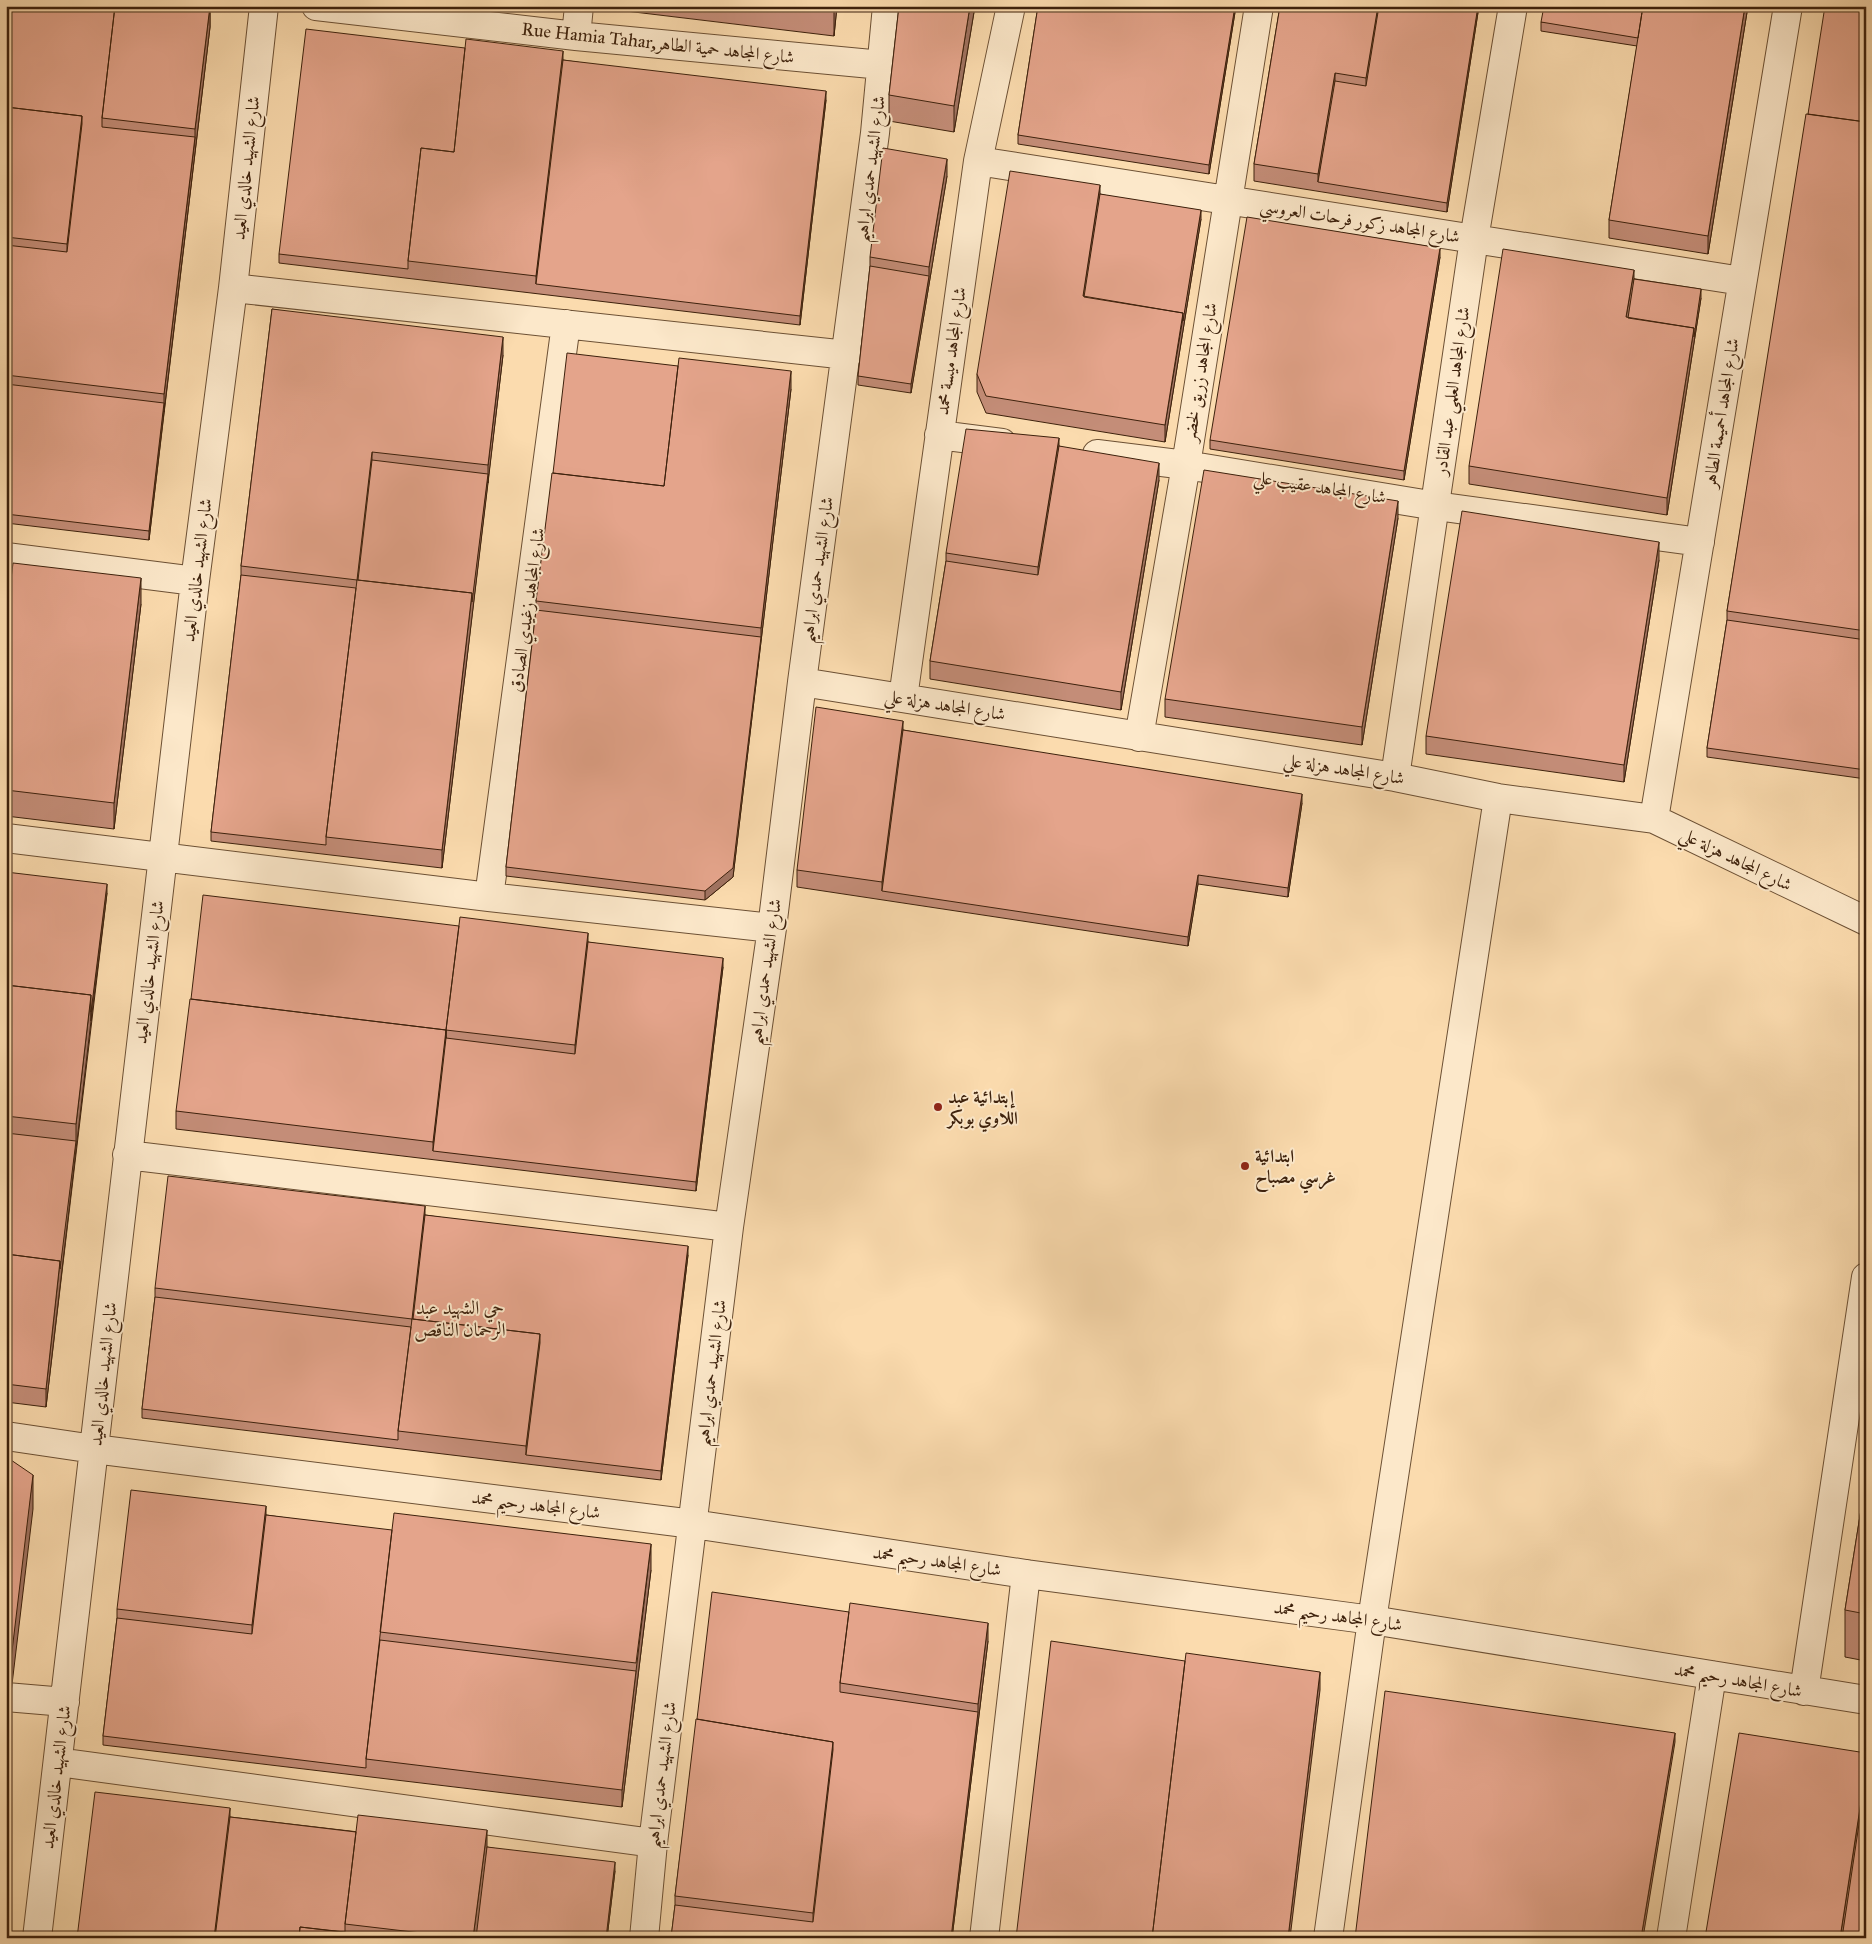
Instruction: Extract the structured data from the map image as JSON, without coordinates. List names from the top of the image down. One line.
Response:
{"streets":{"street":["Rue Hamia Tahar,شارع المجاهد حمية الطاهر","شارع الشهيد خالدي العيد","شارع الشهيد حمدي ابراهيم","شارع المجاهد زكور فرحات العروسي","شارع المجاهد ميسة محمد","شارع المجاهد زريق لخضر","شارع المجاهد العلمي عبد القادر","شارع المجاهد أحميمة الطاهر","شارع المجاهد عقيب علي","شارع المجاهد زغيدي الصادق","شارع المجاهد هزلة علي","شارع المجاهد رحيم محمد"]},"crossings":[["Rue Hamia Tahar,شارع المجاهد حمية الطاهر","شارع الشهيد حمدي ابراهيم"],["شارع الشهيد خالدي العيد","شارع المجاهد رحيم محمد"],["شارع الشهيد حمدي ابراهيم","شارع المجاهد هزلة علي"],["شارع الشهيد حمدي ابراهيم","شارع المجاهد رحيم محمد"],["شارع المجاهد زكور فرحات العروسي","شارع المجاهد ميسة محمد"],["شارع المجاهد زكور فرحات العروسي","شارع المجاهد زريق لخضر"],["شارع المجاهد زكور فرحات العروسي","شارع المجاهد العلمي عبد القادر"],["شارع المجاهد زكور فرحات العروسي","شارع المجاهد أحميمة الطاهر"],["شارع المجاهد ميسة محمد","شارع المجاهد هزلة علي"],["شارع المجاهد زريق لخضر","شارع المجاهد عقيب علي"],["شارع المجاهد زريق لخضر","شارع المجاهد هزلة علي"],["شارع المجاهد العلمي عبد القادر","شارع المجاهد عقيب علي"],["شارع المجاهد العلمي عبد القادر","شارع المجاهد هزلة علي"],["شارع المجاهد أحميمة الطاهر","شارع المجاهد عقيب علي"],["شارع المجاهد أحميمة الطاهر","شارع المجاهد هزلة علي"]],"districts":["حي الشهيد عبد الرحمان الناقص"],"places":["إبتدائية عبد اللاوي بوبكر","ابتدائية غرسي مصباح"]}
